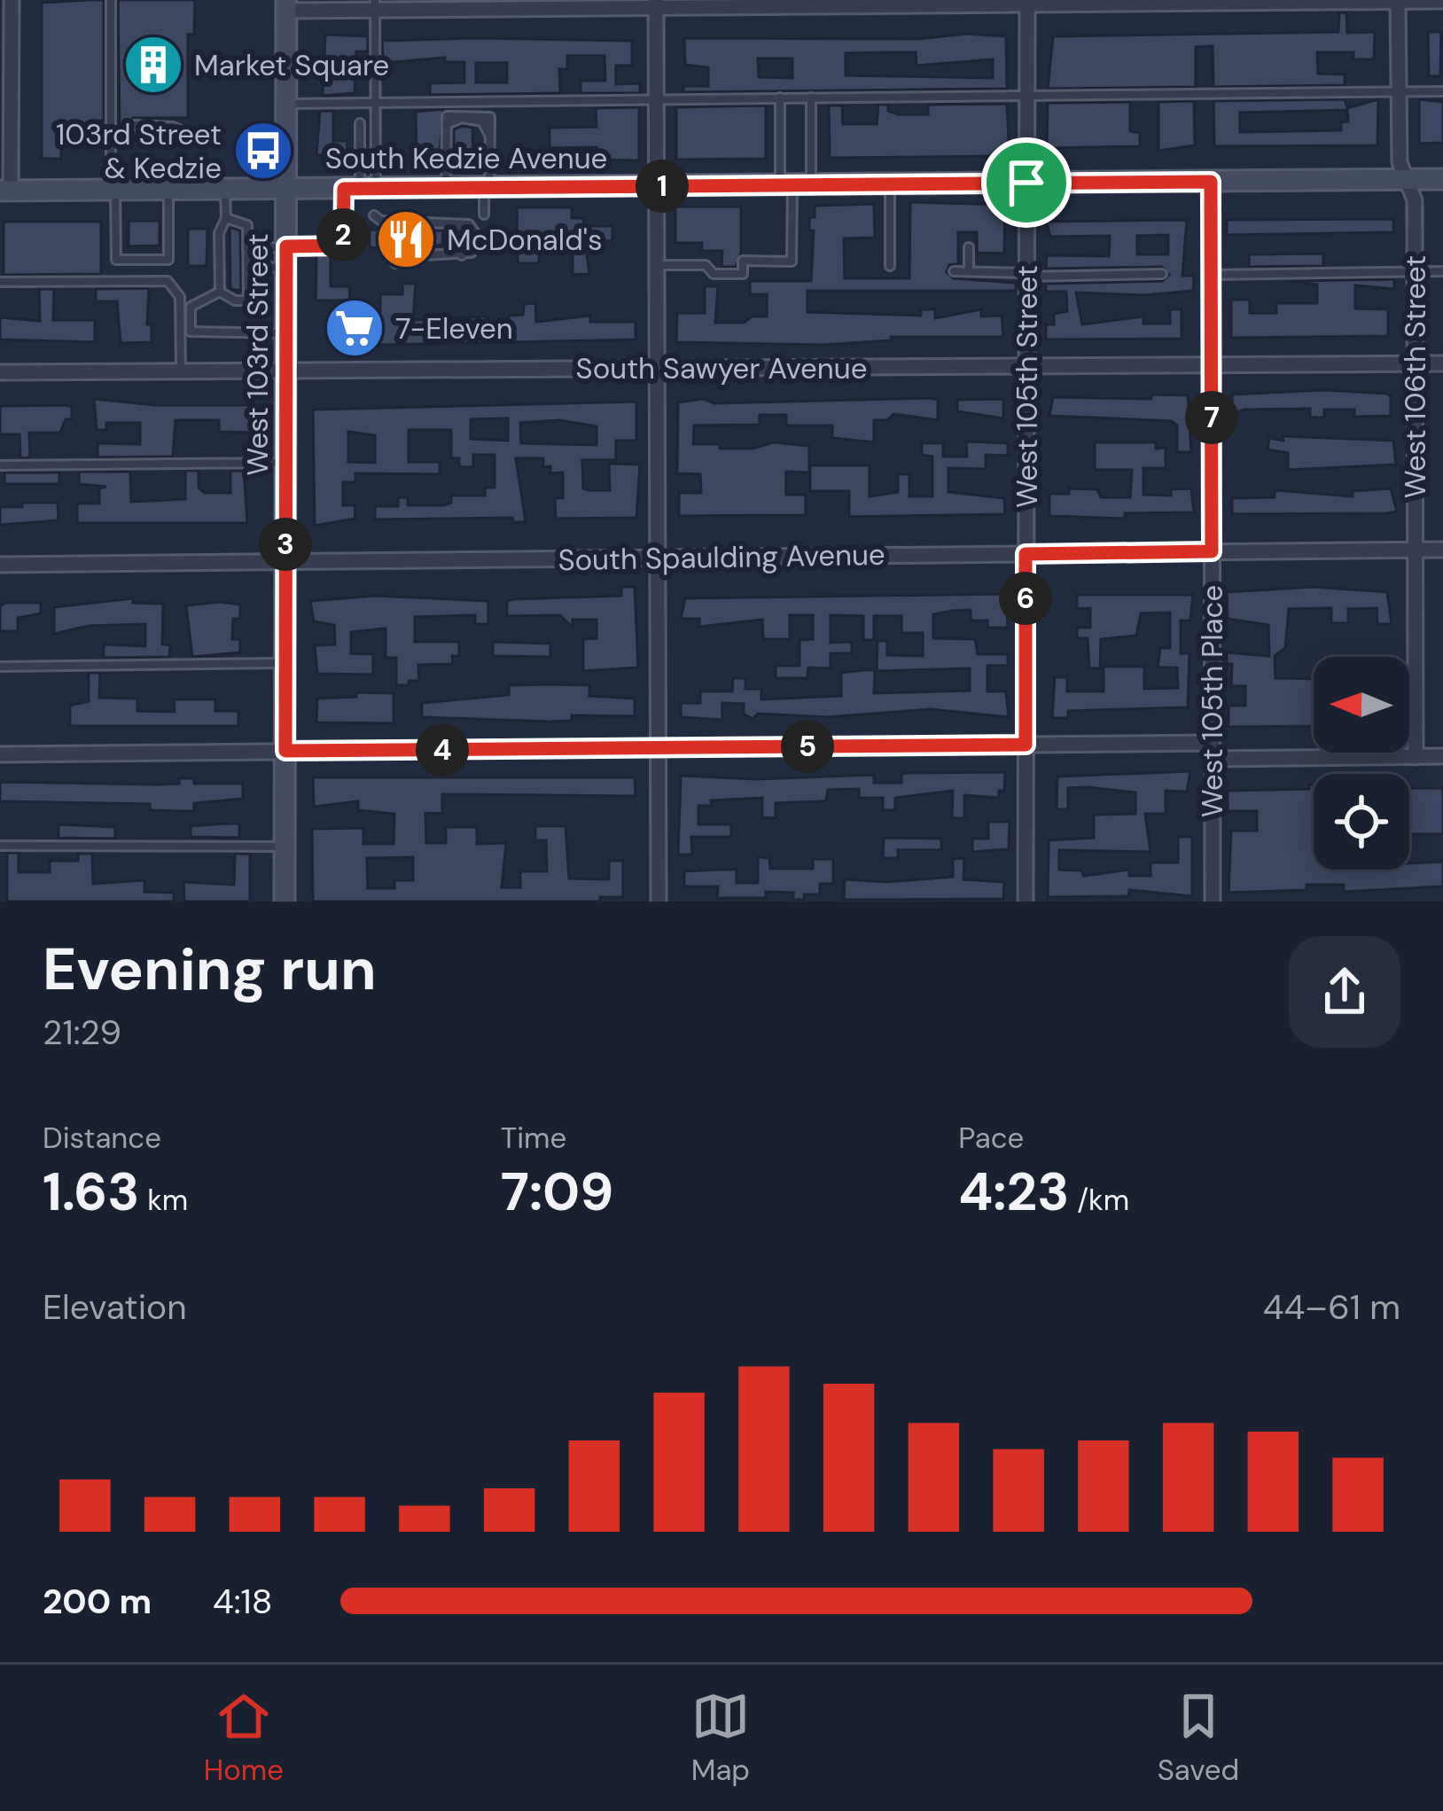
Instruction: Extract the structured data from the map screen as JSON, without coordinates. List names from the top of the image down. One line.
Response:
{"streets":{"main road":["South Kedzie Avenue","West 103rd Street"],"street":["South Sawyer Avenue","West 106th Street","West 105th Street","South Spaulding Avenue","West 105th Place"]},"crossings":[["South Kedzie Avenue","West 103rd Street"],["South Kedzie Avenue","West 106th Street"],["South Kedzie Avenue","West 105th Street"],["South Kedzie Avenue","West 105th Place"],["West 103rd Street","South Sawyer Avenue"],["West 103rd Street","South Spaulding Avenue"],["South Sawyer Avenue","West 106th Street"],["South Sawyer Avenue","West 105th Street"],["South Sawyer Avenue","West 105th Place"],["West 106th Street","South Spaulding Avenue"],["West 105th Street","South Spaulding Avenue"],["South Spaulding Avenue","West 105th Place"]],"places":{"building":["Market Square"],"bus stop":["103rd Street & Kedzie"],"restaurant":["McDonald's"],"supermarket":["7-Eleven"]},"north":"left","page":{"pins":["1","2","7","3","6","5","4"],"heading":["Evening run","21:29"],"stats":[["Distance","1.63 km"],["Time","7:09"],["Pace","4:23 /km"]],"chart":["Elevation","44–61 m"],"list":[{"name":"200 m","note":"4:18"}],"tabs":["Home","Map","Saved"]}}
